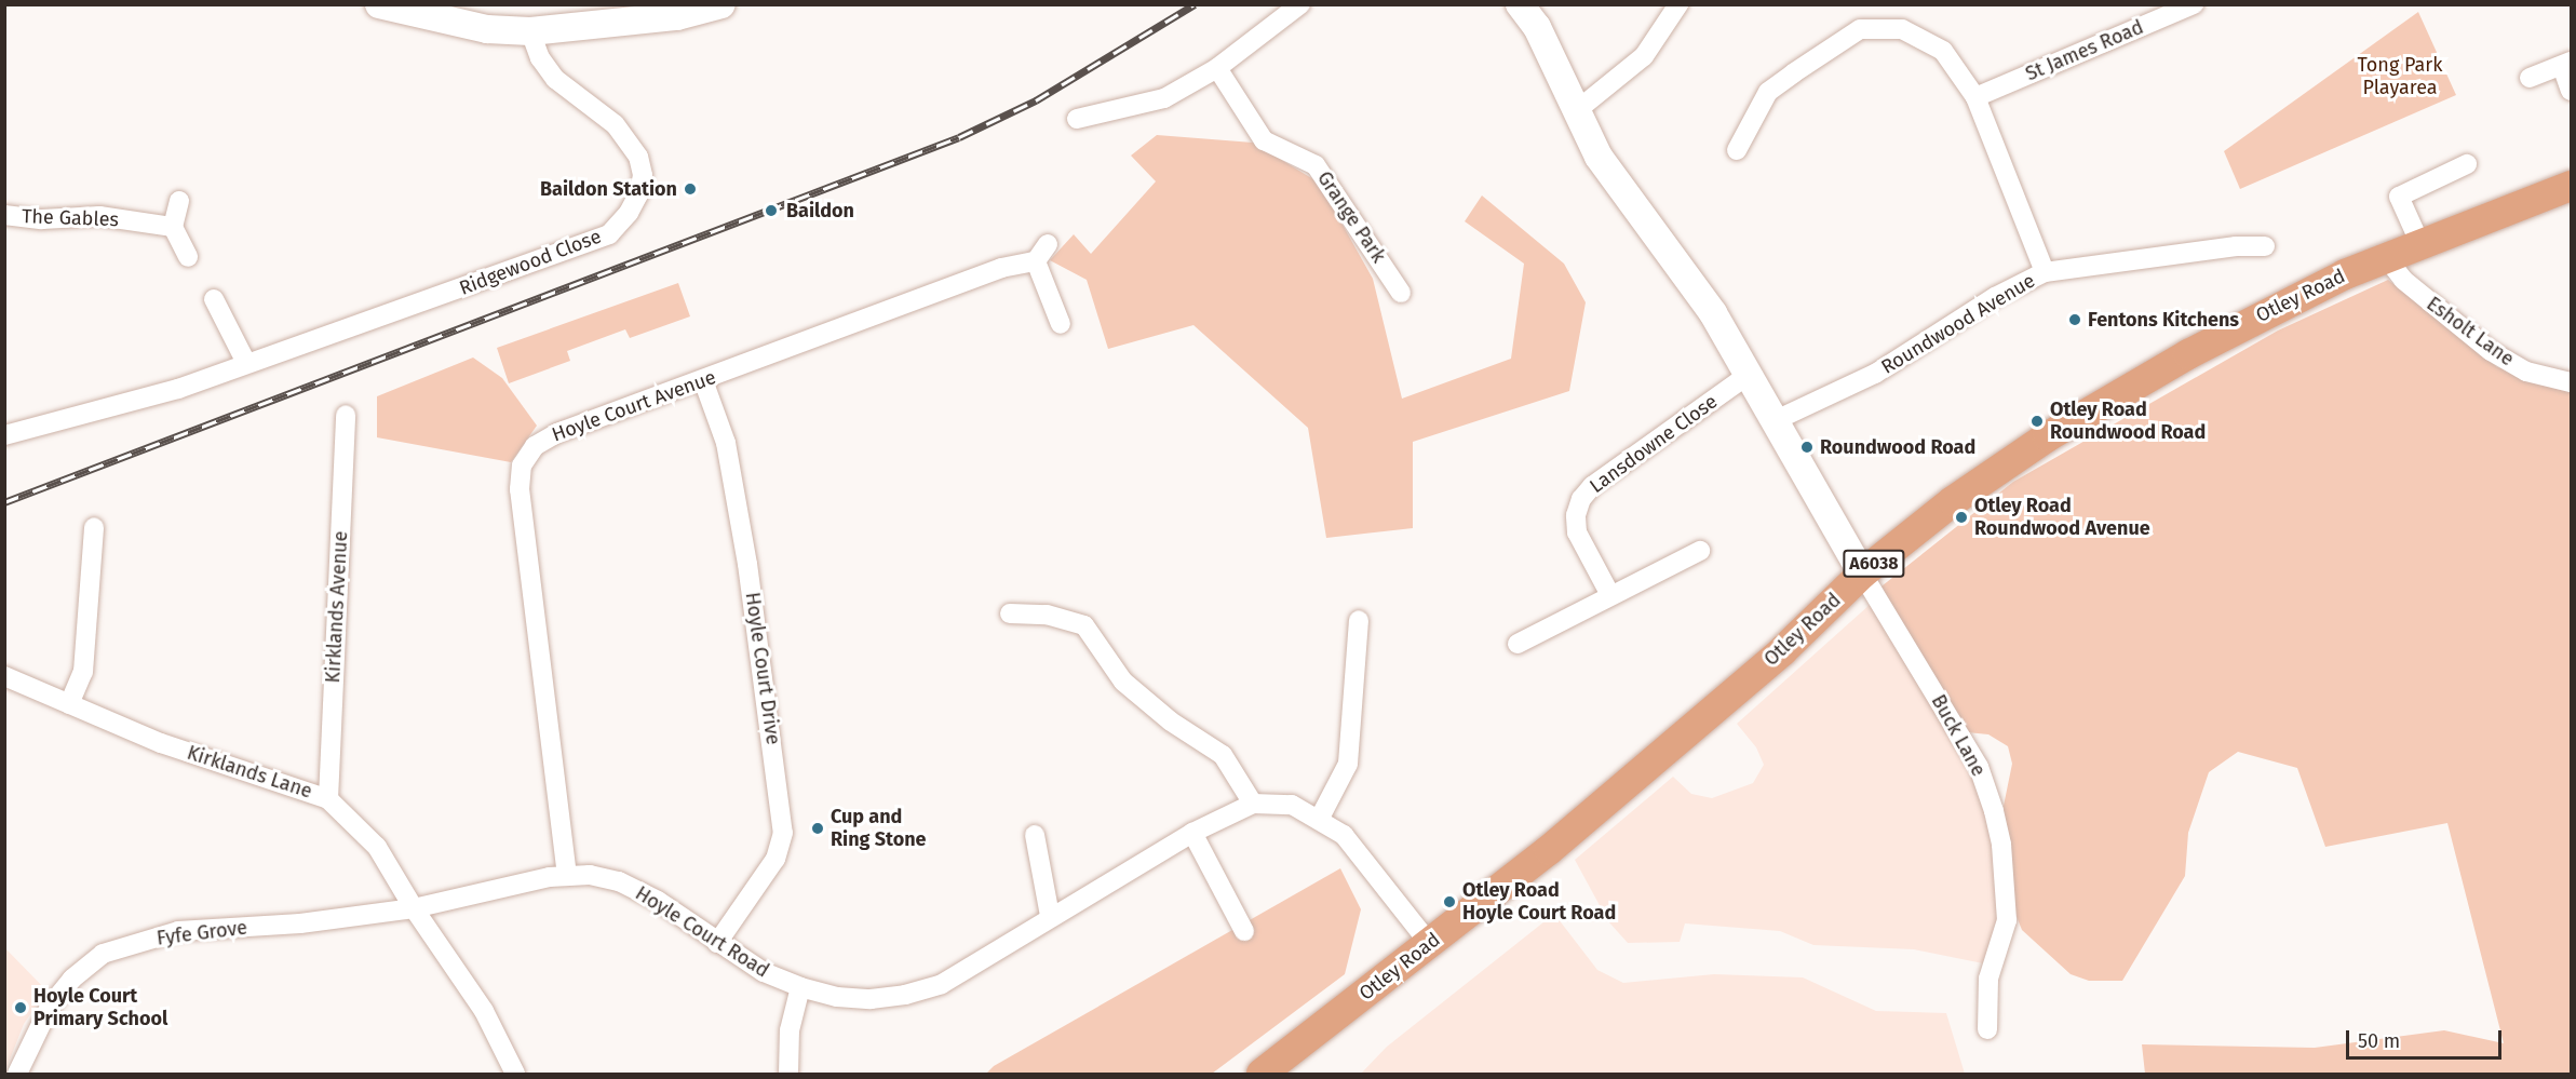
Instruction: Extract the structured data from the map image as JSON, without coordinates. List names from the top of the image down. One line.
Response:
{"streets":{"main road":["Otley Road","A6038"],"street":["St James Road","Grange Park","The Gables","Ridgewood Close","Roundwood Avenue","Esholt Lane","Hoyle Court Avenue","Lansdowne Close","Kirklands Avenue","Hoyle Court Drive","Buck Lane","Kirklands Lane","Hoyle Court Road","Fyfe Grove"]},"crossings":[["Otley Road","Esholt Lane"],["Otley Road","Buck Lane"],["Otley Road","Hoyle Court Road"],["Hoyle Court Avenue","Hoyle Court Drive"],["Hoyle Court Avenue","Hoyle Court Road"],["Kirklands Avenue","Kirklands Lane"],["Hoyle Court Drive","Hoyle Court Road"],["Kirklands Lane","Hoyle Court Road"],["Kirklands Lane","Fyfe Grove"],["Hoyle Court Road","Fyfe Grove"]],"parks":["Tong Park Playarea"],"places":["Baildon Station","Baildon","Fentons Kitchens","Otley Road Roundwood Road","Roundwood Road","Otley Road Roundwood Avenue","Cup and Ring Stone","Otley Road Hoyle Court Road","Hoyle Court Primary School"],"scale_bar":"50 m"}
